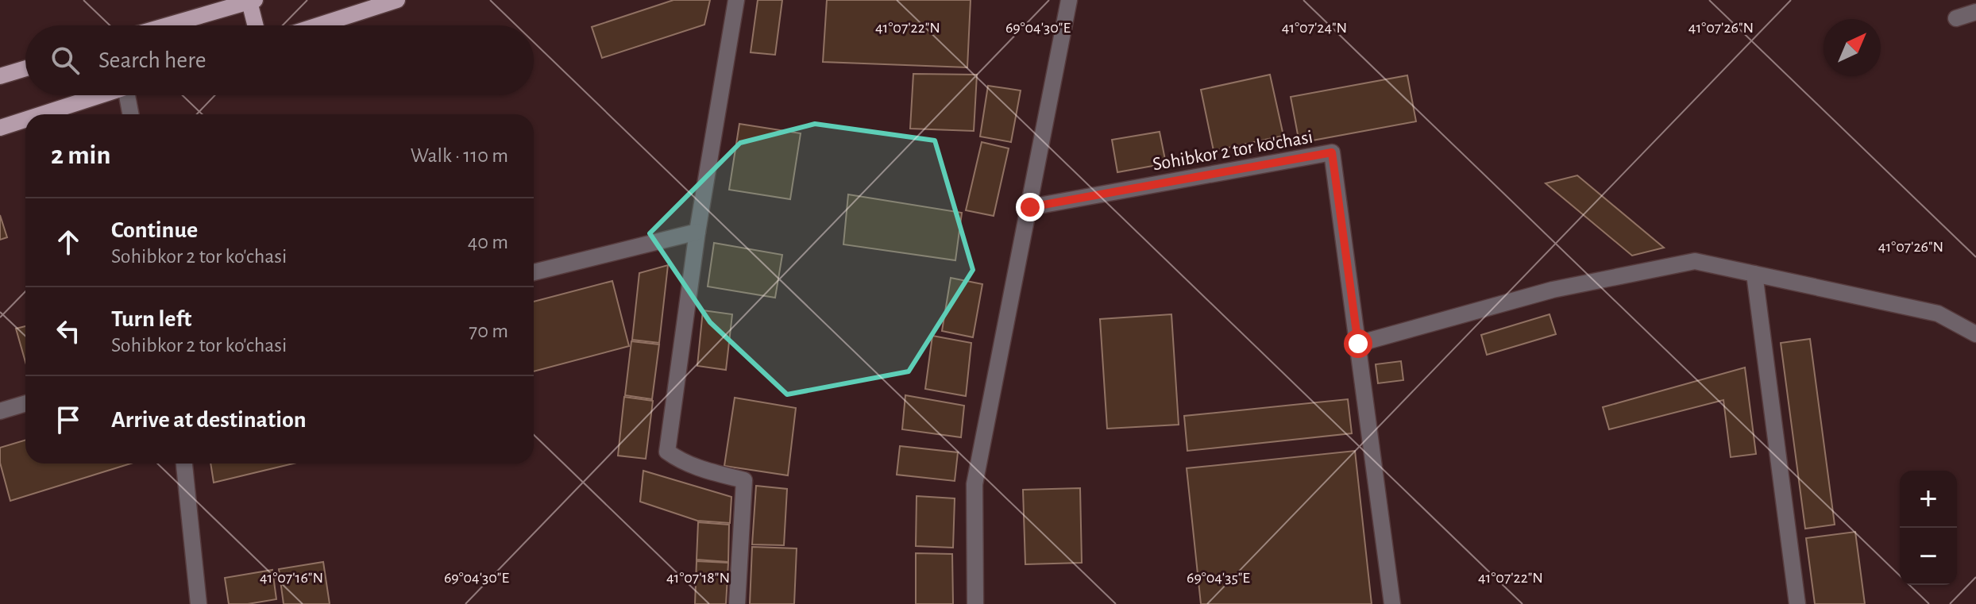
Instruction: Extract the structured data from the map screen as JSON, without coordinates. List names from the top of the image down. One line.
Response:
{"streets":{"street":["Sohibkor 2 tor ko'chasi"]},"north":"top right","page":{"search":"Search here","heading":["2 min","Walk · 110 m"],"list":[["Continue","Sohibkor 2 tor ko'chasi","40 m"],["Turn left","Sohibkor 2 tor ko'chasi","70 m"],"Arrive at destination"],"map_buttons":["+","−"]},"coordinates":["41°07'22\"N","41°07'24\"N","41°07'26\"N","69°04'30\"E","69°04'35\"E","41°07'16\"N","41°07'18\"N"]}
